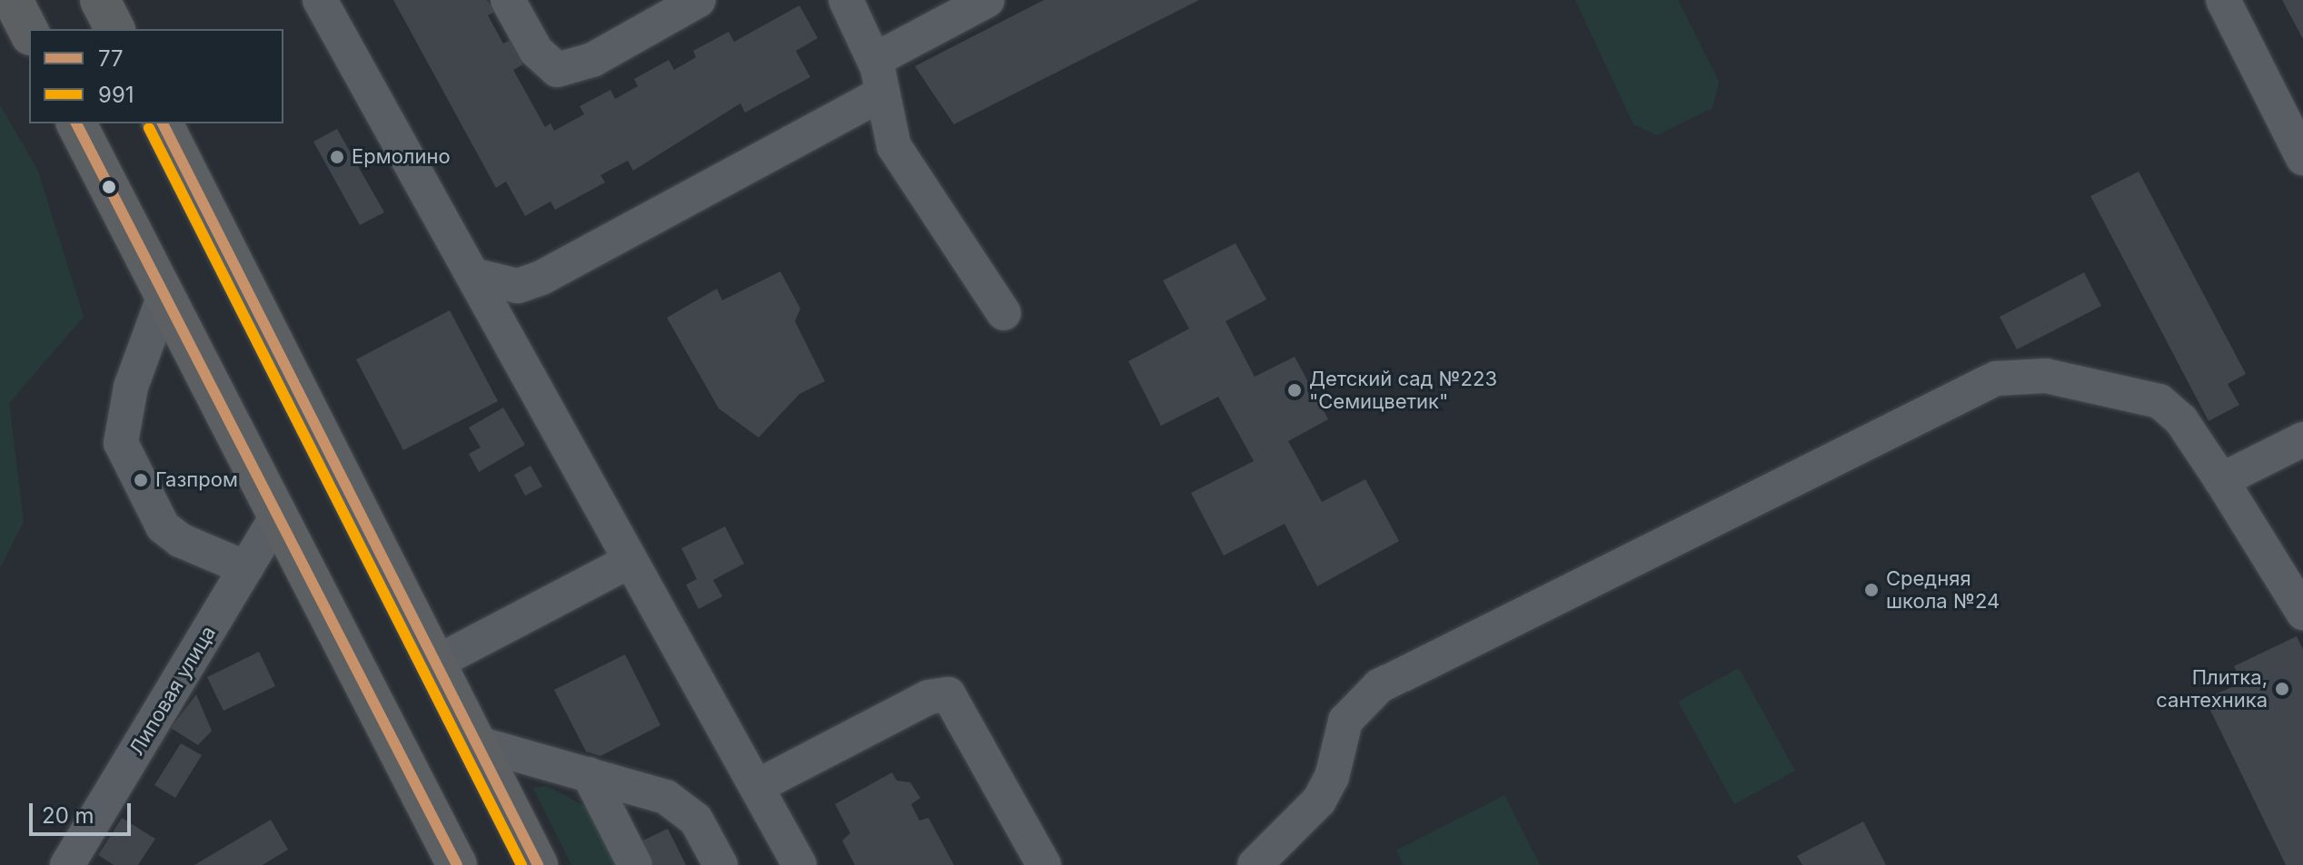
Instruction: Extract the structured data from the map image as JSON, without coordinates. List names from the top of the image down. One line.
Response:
{"streets":{"street":["Липовая улица"]},"places":["Ермолино","Детский сад №223 \"Семицветик\"","Газпром","Средняя школа №24","Плитка, сантехника"],"lines":["transit line 77","transit line 991"],"legend":["77","991"],"scale_bar":"20 m"}
